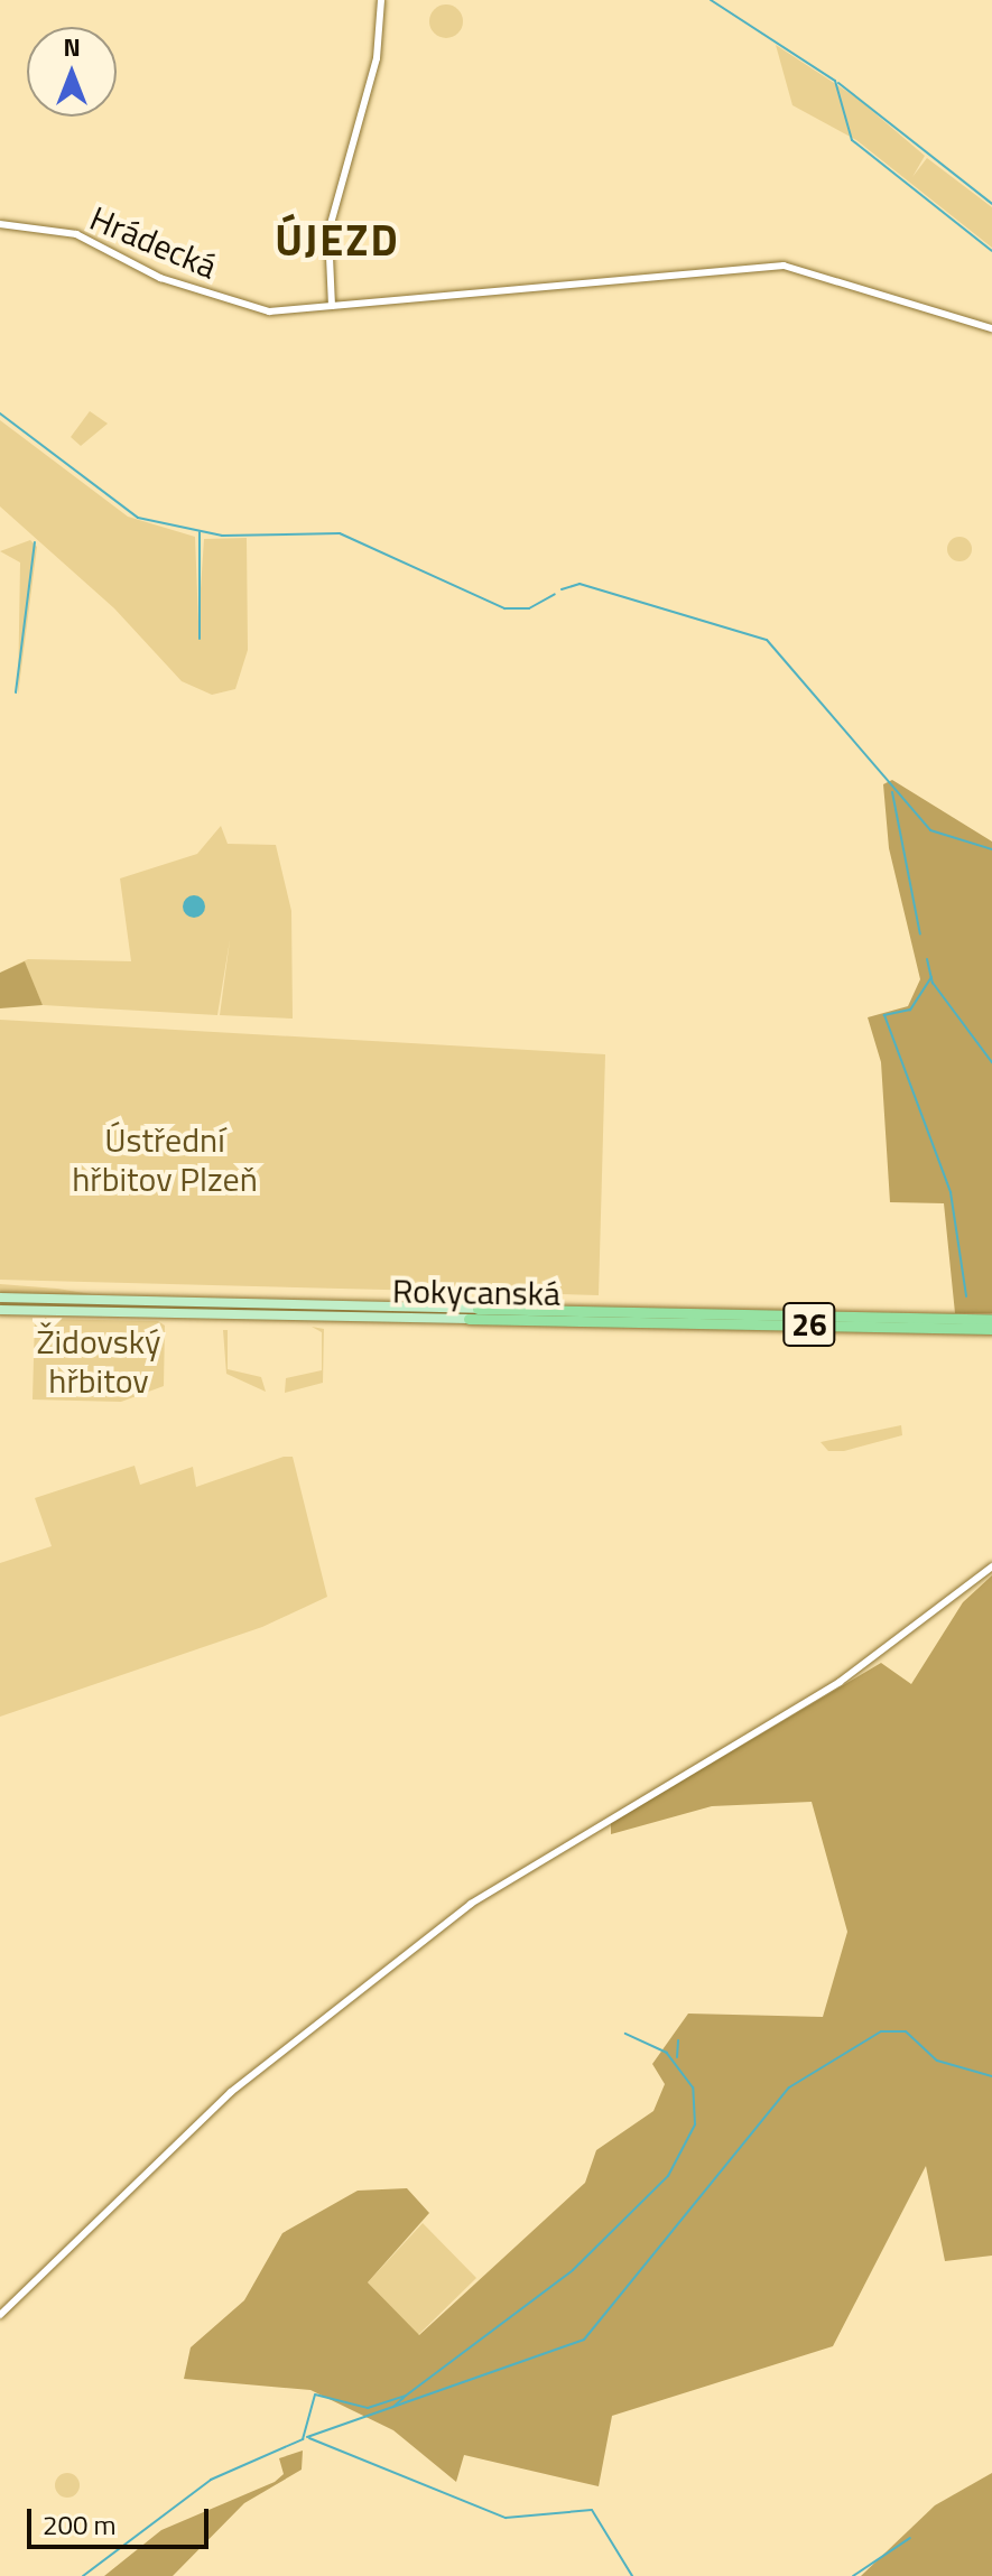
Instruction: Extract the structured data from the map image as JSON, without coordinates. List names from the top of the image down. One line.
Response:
{"streets":{"highway":["Rokycanská","26"],"street":["Hrádecká"]},"crossings":[["Rokycanská","26"]],"districts":["ÚJEZD"],"parks":["Ústřední hřbitov Plzeň","Židovský hřbitov"],"scale_bar":"200 m","north":"top"}
